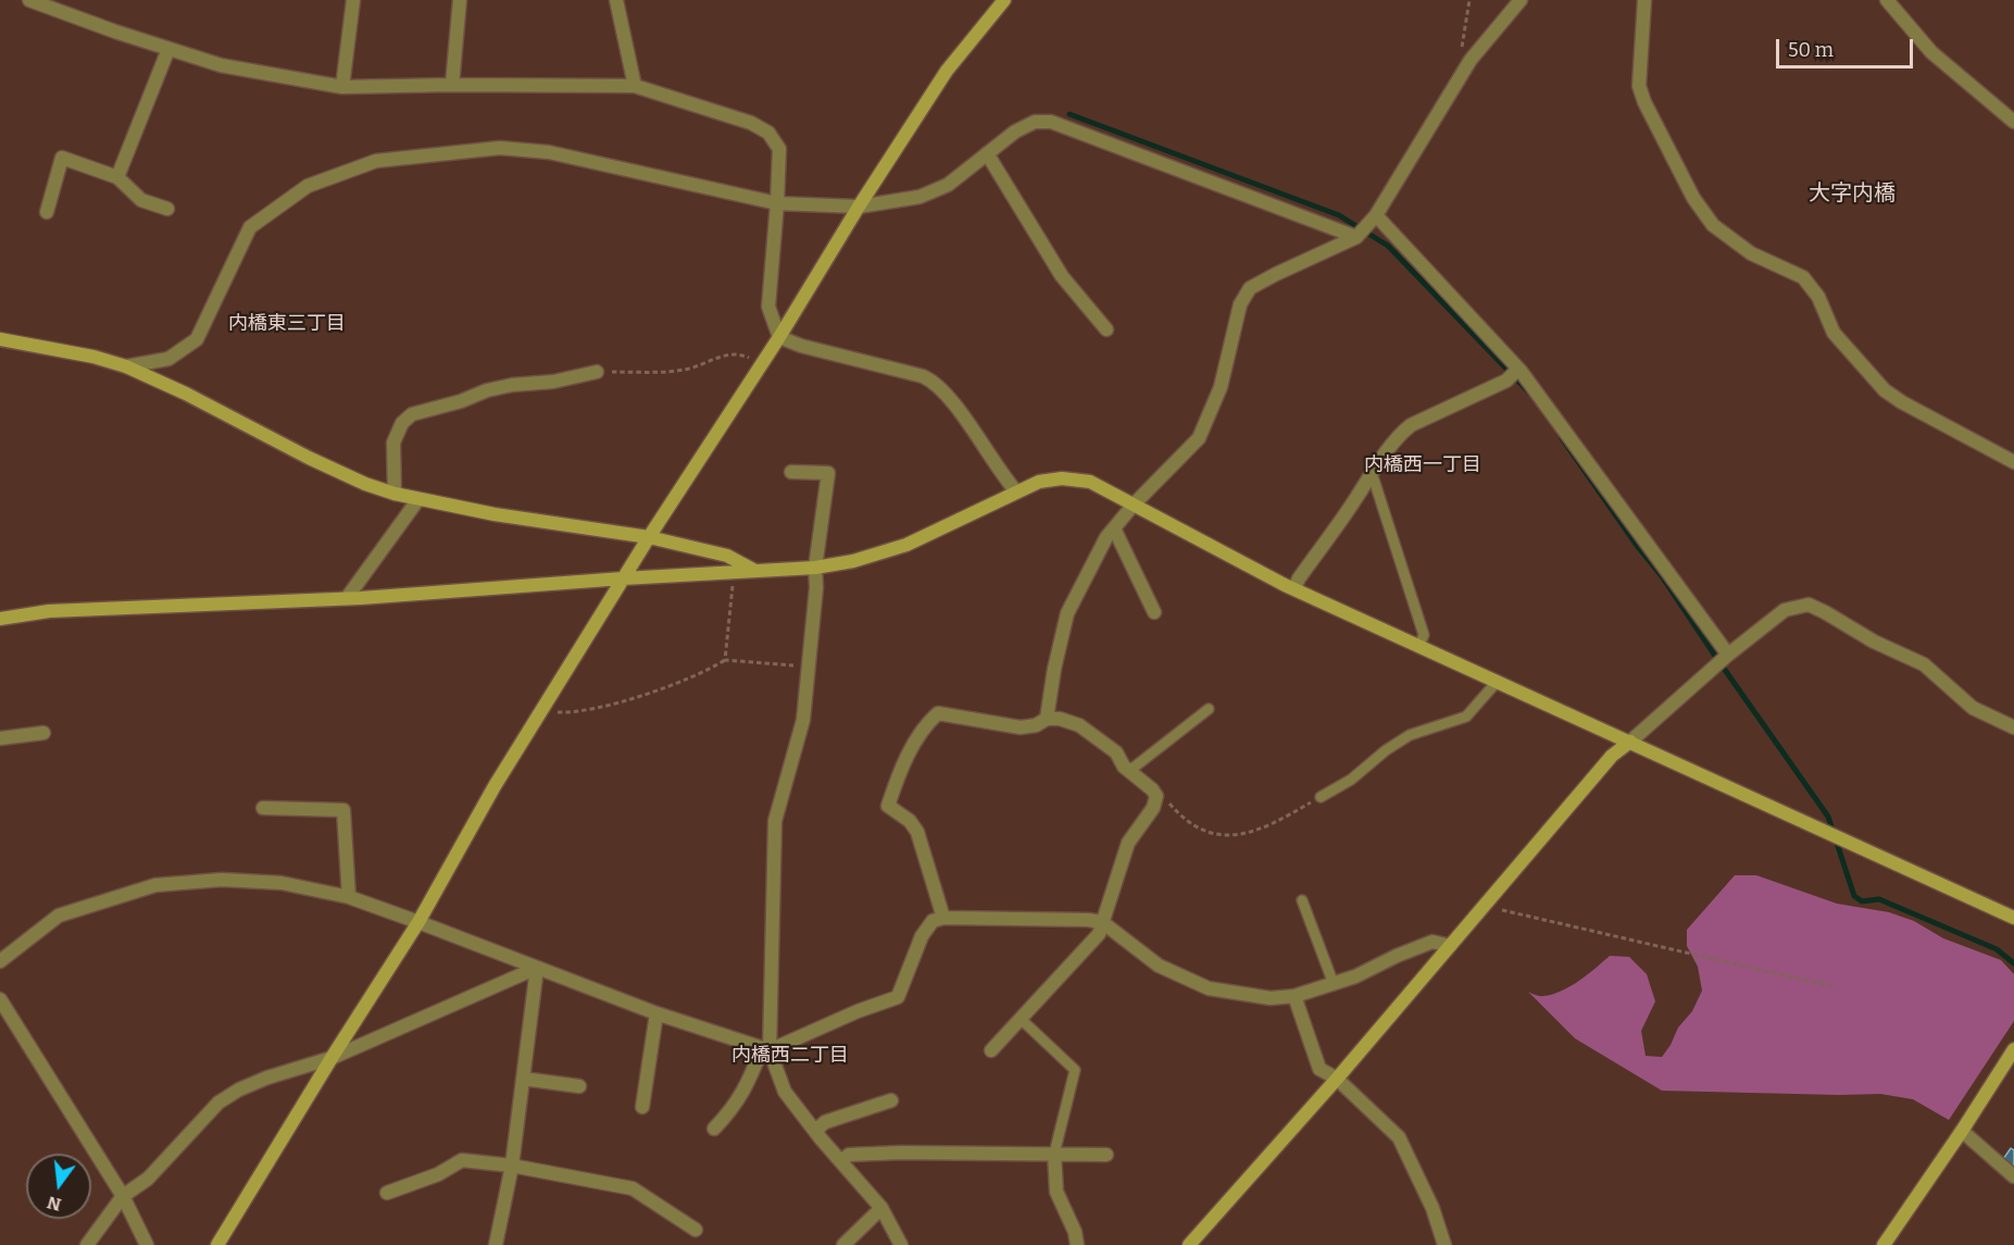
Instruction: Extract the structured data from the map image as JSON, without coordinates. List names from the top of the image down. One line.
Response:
{"districts":["大字内橋","内橋東三丁目","内橋西一丁目","内橋西二丁目"],"scale_bar":"50 m","north":"bottom"}
